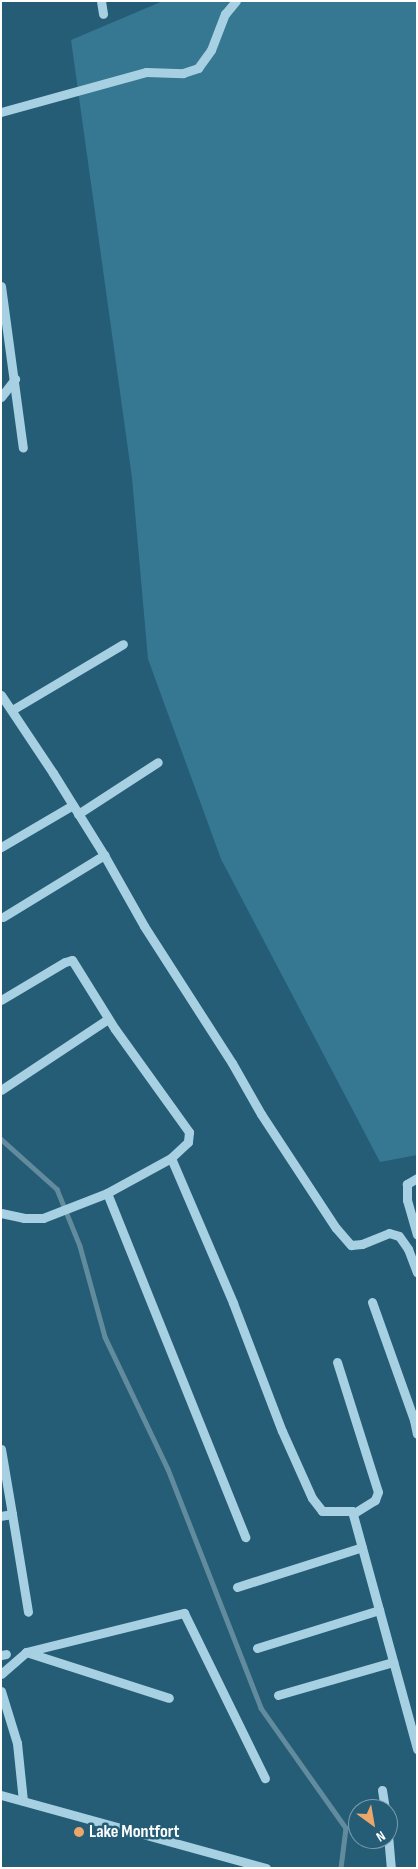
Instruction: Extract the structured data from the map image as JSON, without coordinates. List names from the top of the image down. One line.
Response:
{"places":["Lake Montfort"],"north":"bottom right"}
